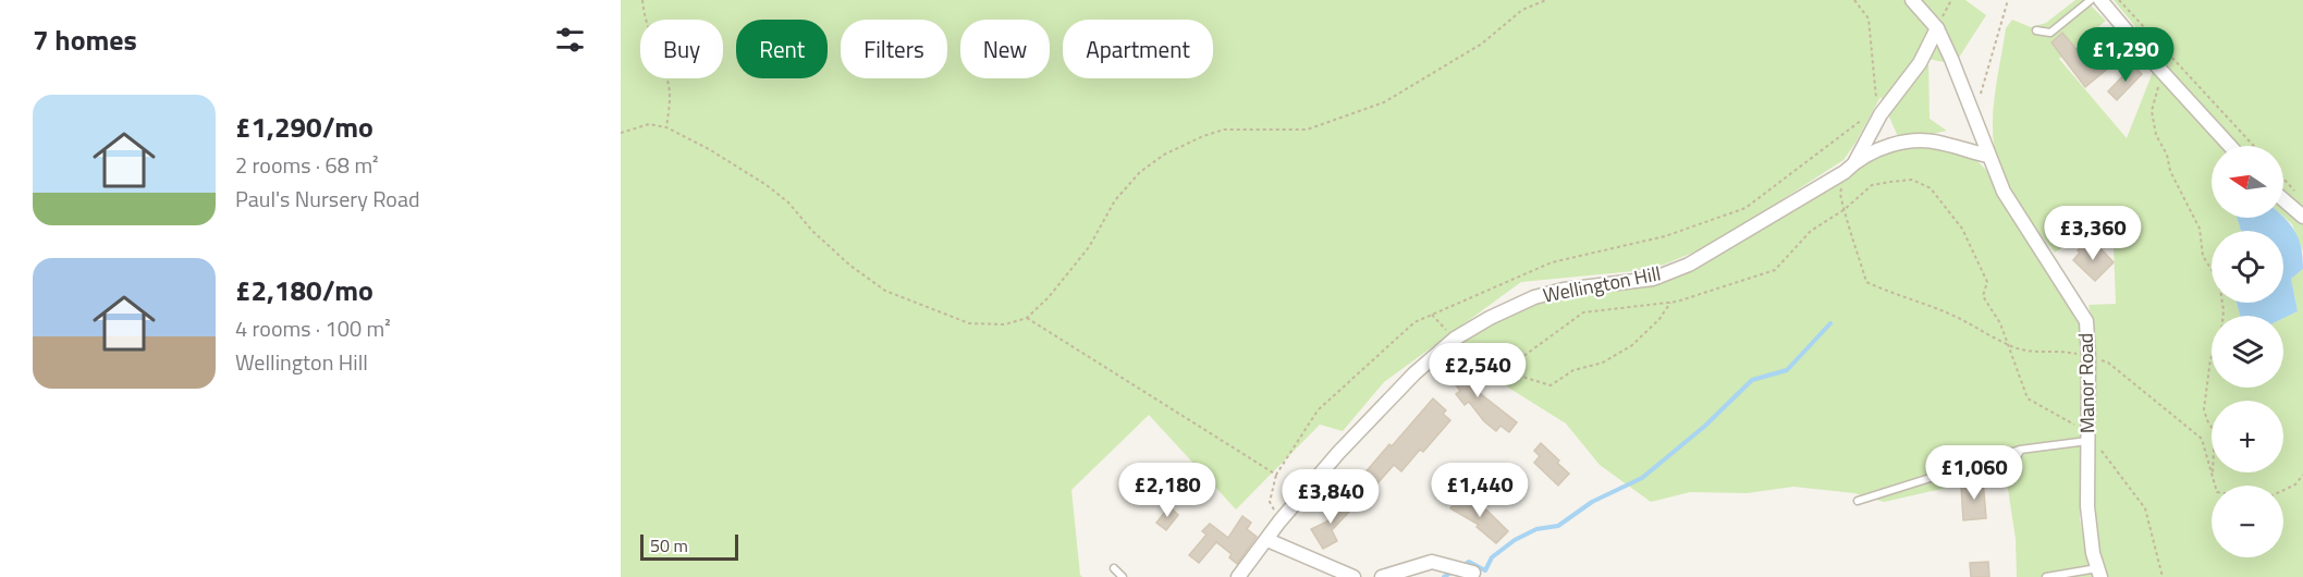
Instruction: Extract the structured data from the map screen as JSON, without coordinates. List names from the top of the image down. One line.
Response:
{"streets":{"street":["Wellington Hill","Manor Road"]},"crossings":[["Wellington Hill","Manor Road"]],"scale_bar":"50 m","north":"left","page":{"heading":"7 homes","chip":["Buy","Rent","Filters","New","Apartment"],"price":["£1,290","£3,360","£2,540","£1,060","£2,180","£1,440","£3,840"],"list":[{"name":"£1,290/mo","note":"2 rooms · 68 m² · Paul's Nursery Road"},{"name":"£2,180/mo","note":"4 rooms · 100 m² · Wellington Hill"}],"map_buttons":["+","−"],"scale":"50 m"}}
